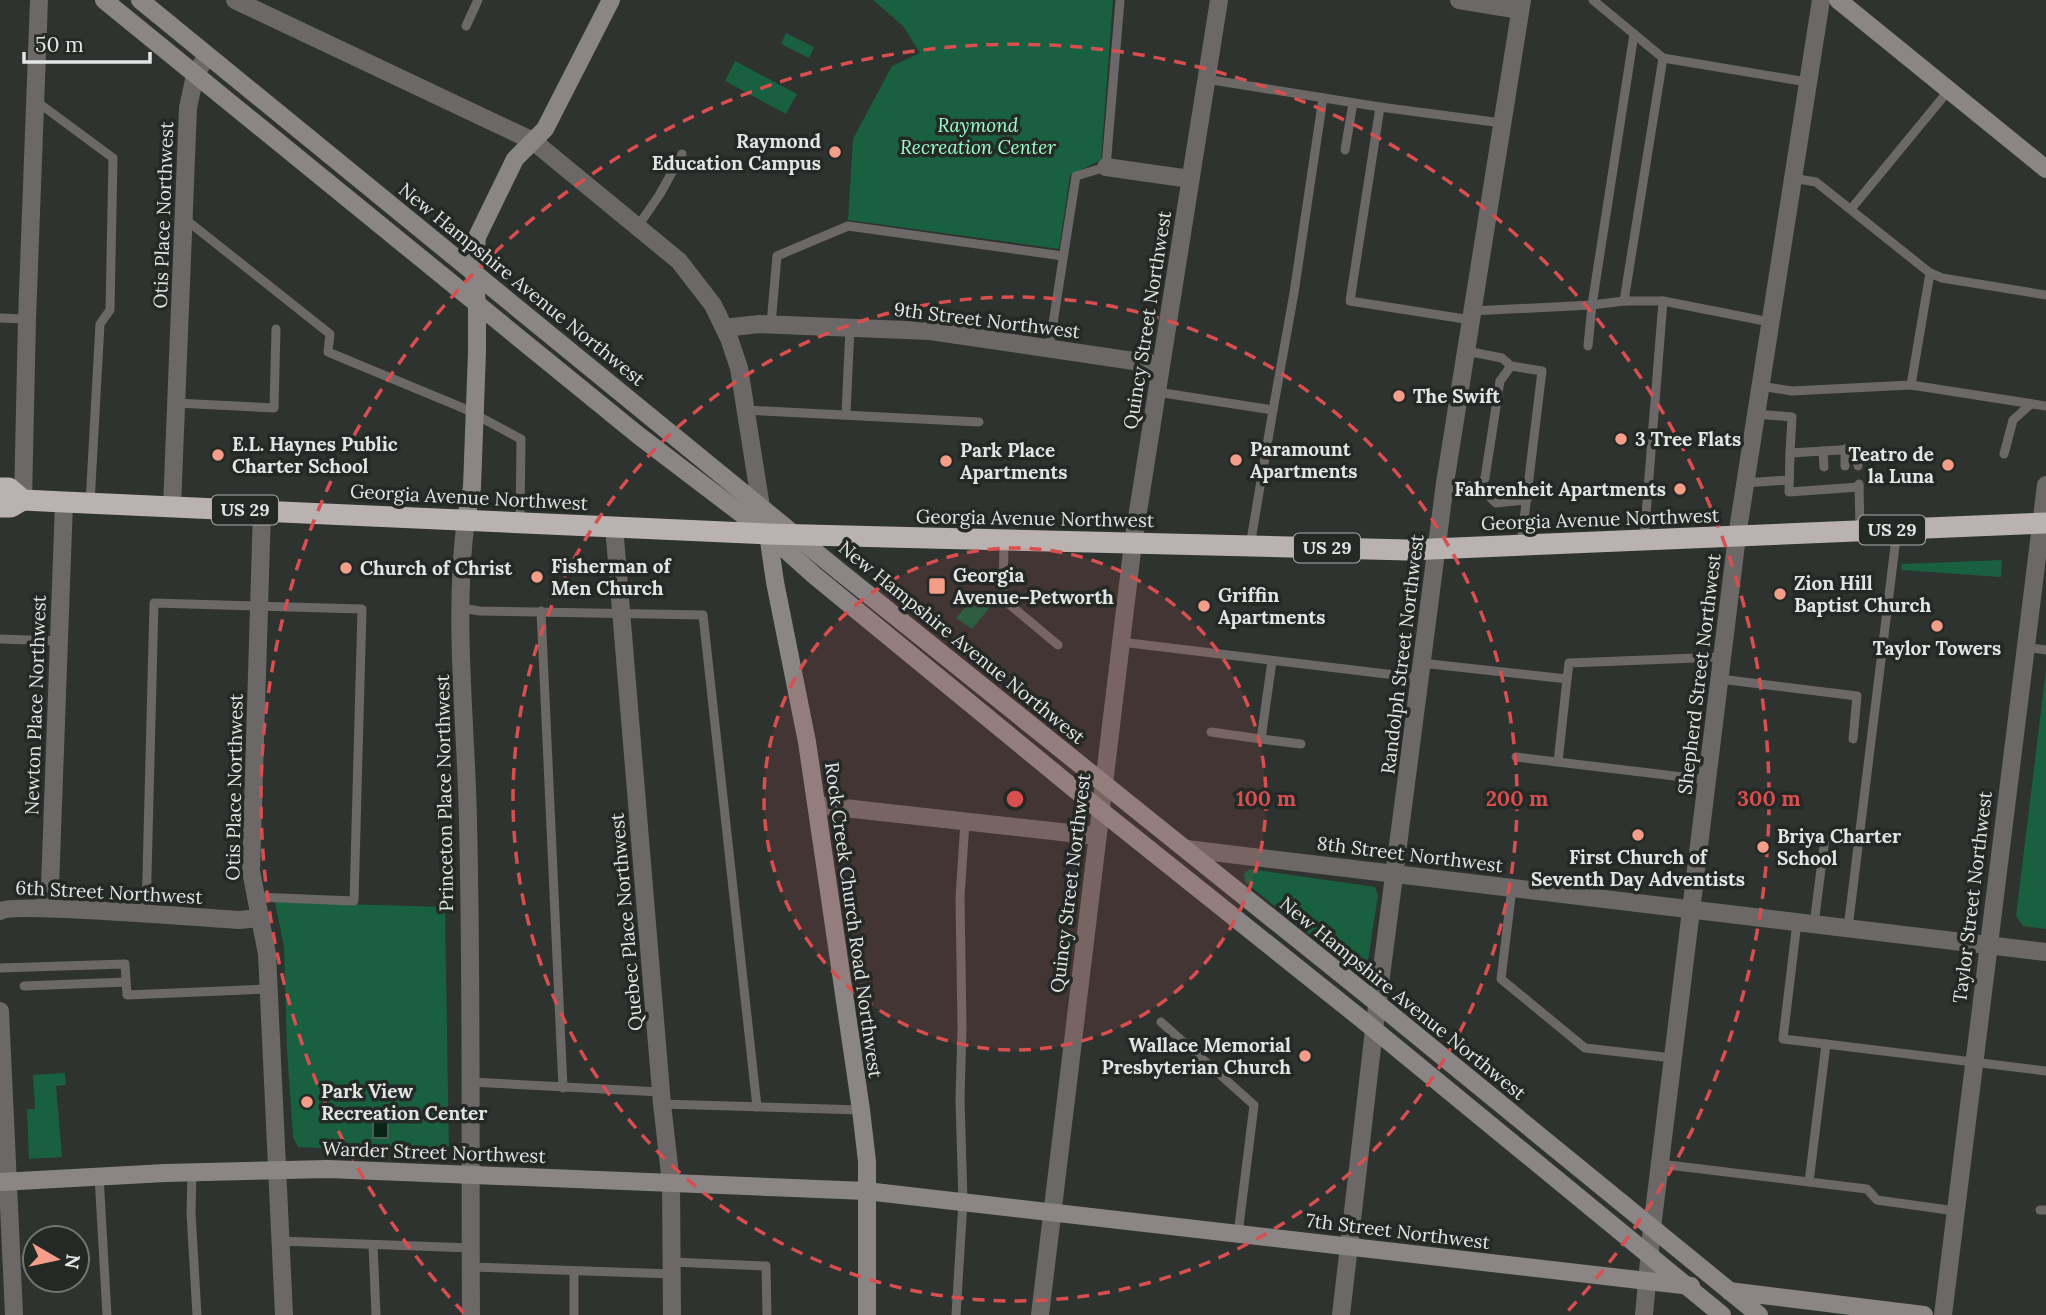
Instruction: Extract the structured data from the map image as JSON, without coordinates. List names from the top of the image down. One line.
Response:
{"streets":{"highway":["Georgia Avenue Northwest","US 29"],"main road":["New Hampshire Avenue Northwest","Princeton Place Northwest","Rock Creek Church Road Northwest","Warder Street Northwest","7th Street Northwest"],"street":["Otis Place Northwest","9th Street Northwest","Quincy Street Northwest","Randolph Street Northwest","Shepherd Street Northwest","Newton Place Northwest","8th Street Northwest","6th Street Northwest","Taylor Street Northwest","Quebec Place Northwest"]},"crossings":[["Otis Place Northwest","New Hampshire Avenue Northwest"],["Otis Place Northwest","Georgia Avenue Northwest"],["Otis Place Northwest","6th Street Northwest"],["Otis Place Northwest","Warder Street Northwest"],["New Hampshire Avenue Northwest","Quincy Street Northwest"],["New Hampshire Avenue Northwest","Georgia Avenue Northwest"],["New Hampshire Avenue Northwest","Randolph Street Northwest"],["New Hampshire Avenue Northwest","Shepherd Street Northwest"],["New Hampshire Avenue Northwest","Princeton Place Northwest"],["New Hampshire Avenue Northwest","8th Street Northwest"],["New Hampshire Avenue Northwest","7th Street Northwest"],["9th Street Northwest","Quincy Street Northwest"],["Quincy Street Northwest","Georgia Avenue Northwest"],["Quincy Street Northwest","7th Street Northwest"],["Georgia Avenue Northwest","Randolph Street Northwest"],["Georgia Avenue Northwest","Shepherd Street Northwest"],["Georgia Avenue Northwest","Newton Place Northwest"],["Georgia Avenue Northwest","Princeton Place Northwest"],["Georgia Avenue Northwest","Taylor Street Northwest"],["Georgia Avenue Northwest","Rock Creek Church Road Northwest"],["Georgia Avenue Northwest","Quebec Place Northwest"],["Randolph Street Northwest","8th Street Northwest"],["Randolph Street Northwest","7th Street Northwest"],["Shepherd Street Northwest","8th Street Northwest"],["Shepherd Street Northwest","7th Street Northwest"],["Newton Place Northwest","6th Street Northwest"],["Princeton Place Northwest","Warder Street Northwest"],["8th Street Northwest","Taylor Street Northwest"],["Rock Creek Church Road Northwest","Warder Street Northwest"],["Rock Creek Church Road Northwest","7th Street Northwest"],["Quebec Place Northwest","Warder Street Northwest"],["Warder Street Northwest","7th Street Northwest"]],"parks":["Raymond Recreation Center"],"places":{"other":["Raymond Education Campus","The Swift","3 Tree Flats","E.L. Haynes Public Charter School","Paramount Apartments","Park Place Apartments","Teatro de la Luna","Fahrenheit Apartments","Church of Christ","Fisherman of Men Church","Zion Hill Baptist Church","Griffin Apartments","Taylor Towers","First Church of Seventh Day Adventists","Briya Charter School","Wallace Memorial Presbyterian Church","Park View Recreation Center"],"transit":["Georgia Avenue–Petworth"]},"scale_bar":"50 m","north":"right","rings":["100 m","200 m","300 m"]}
